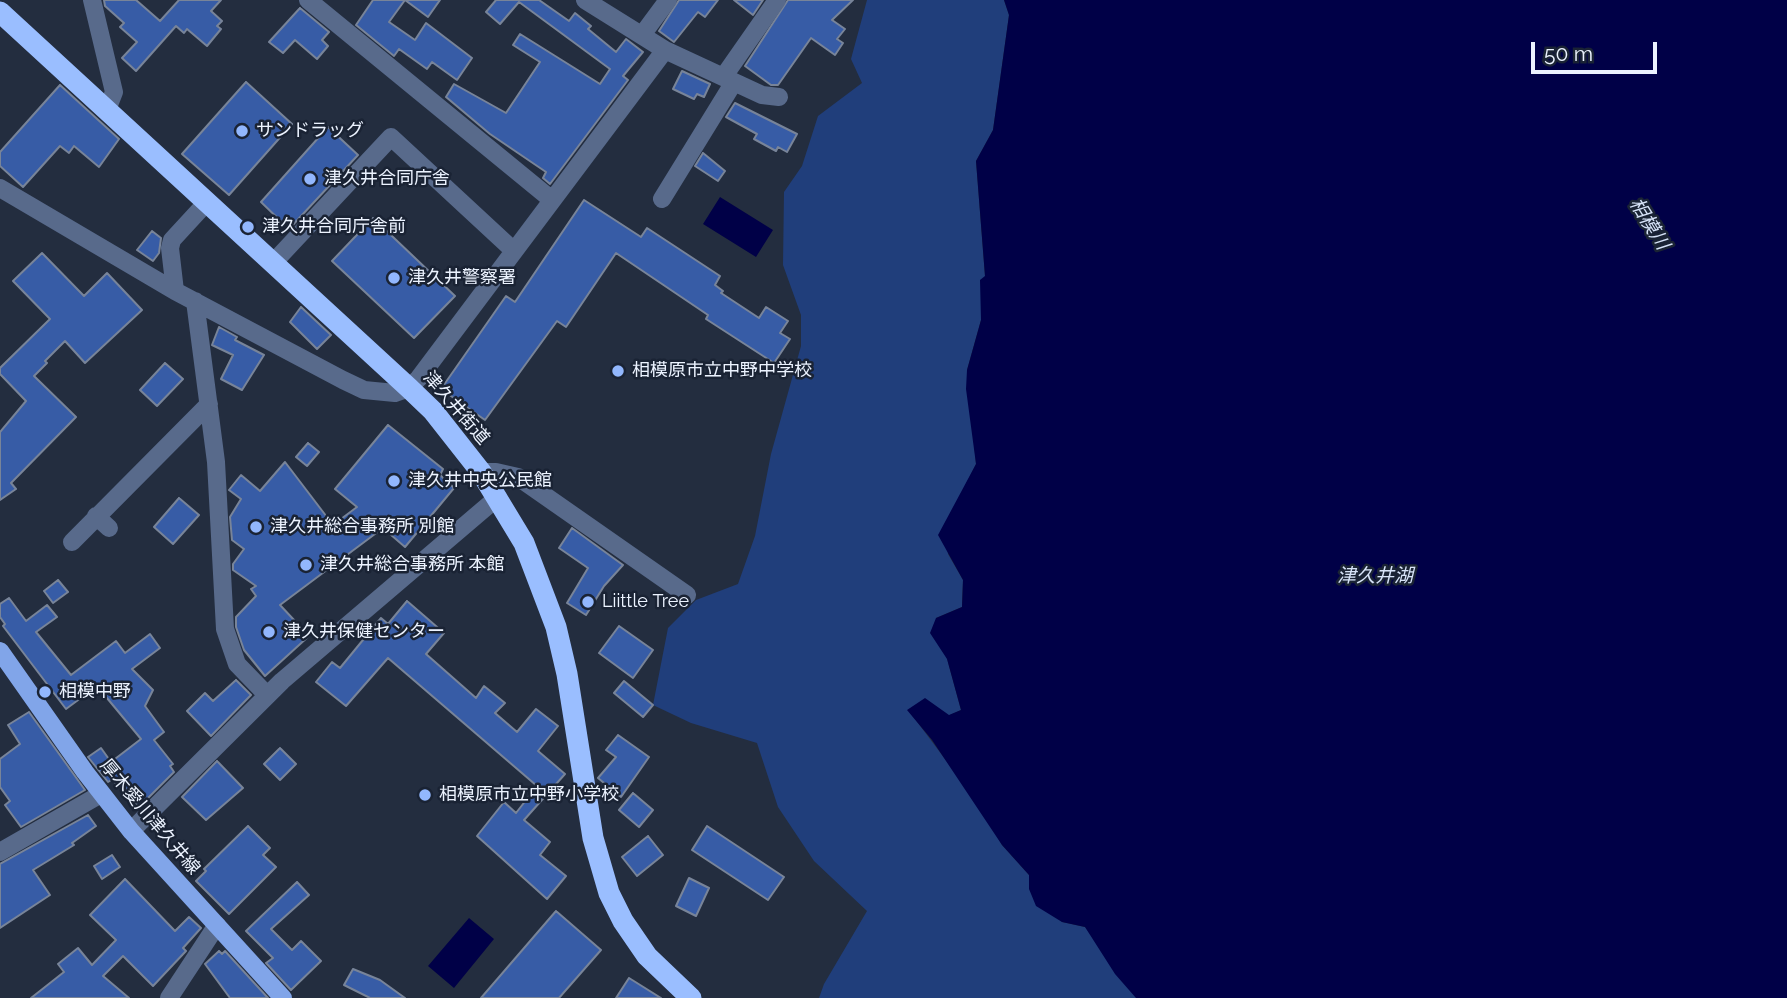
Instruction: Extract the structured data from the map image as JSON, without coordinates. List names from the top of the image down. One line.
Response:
{"streets":{"highway":["津久井街道"],"main road":["厚木愛川津久井線"]},"water":["相模川","津久井湖"],"places":["サンドラッグ","津久井合同庁舎","津久井合同庁舎前","津久井警察署","相模原市立中野中学校","津久井中央公民館","津久井総合事務所 別館","津久井総合事務所 本館","Liittle Tree","津久井保健センター","相模中野","相模原市立中野小学校"],"scale_bar":"50 m"}
